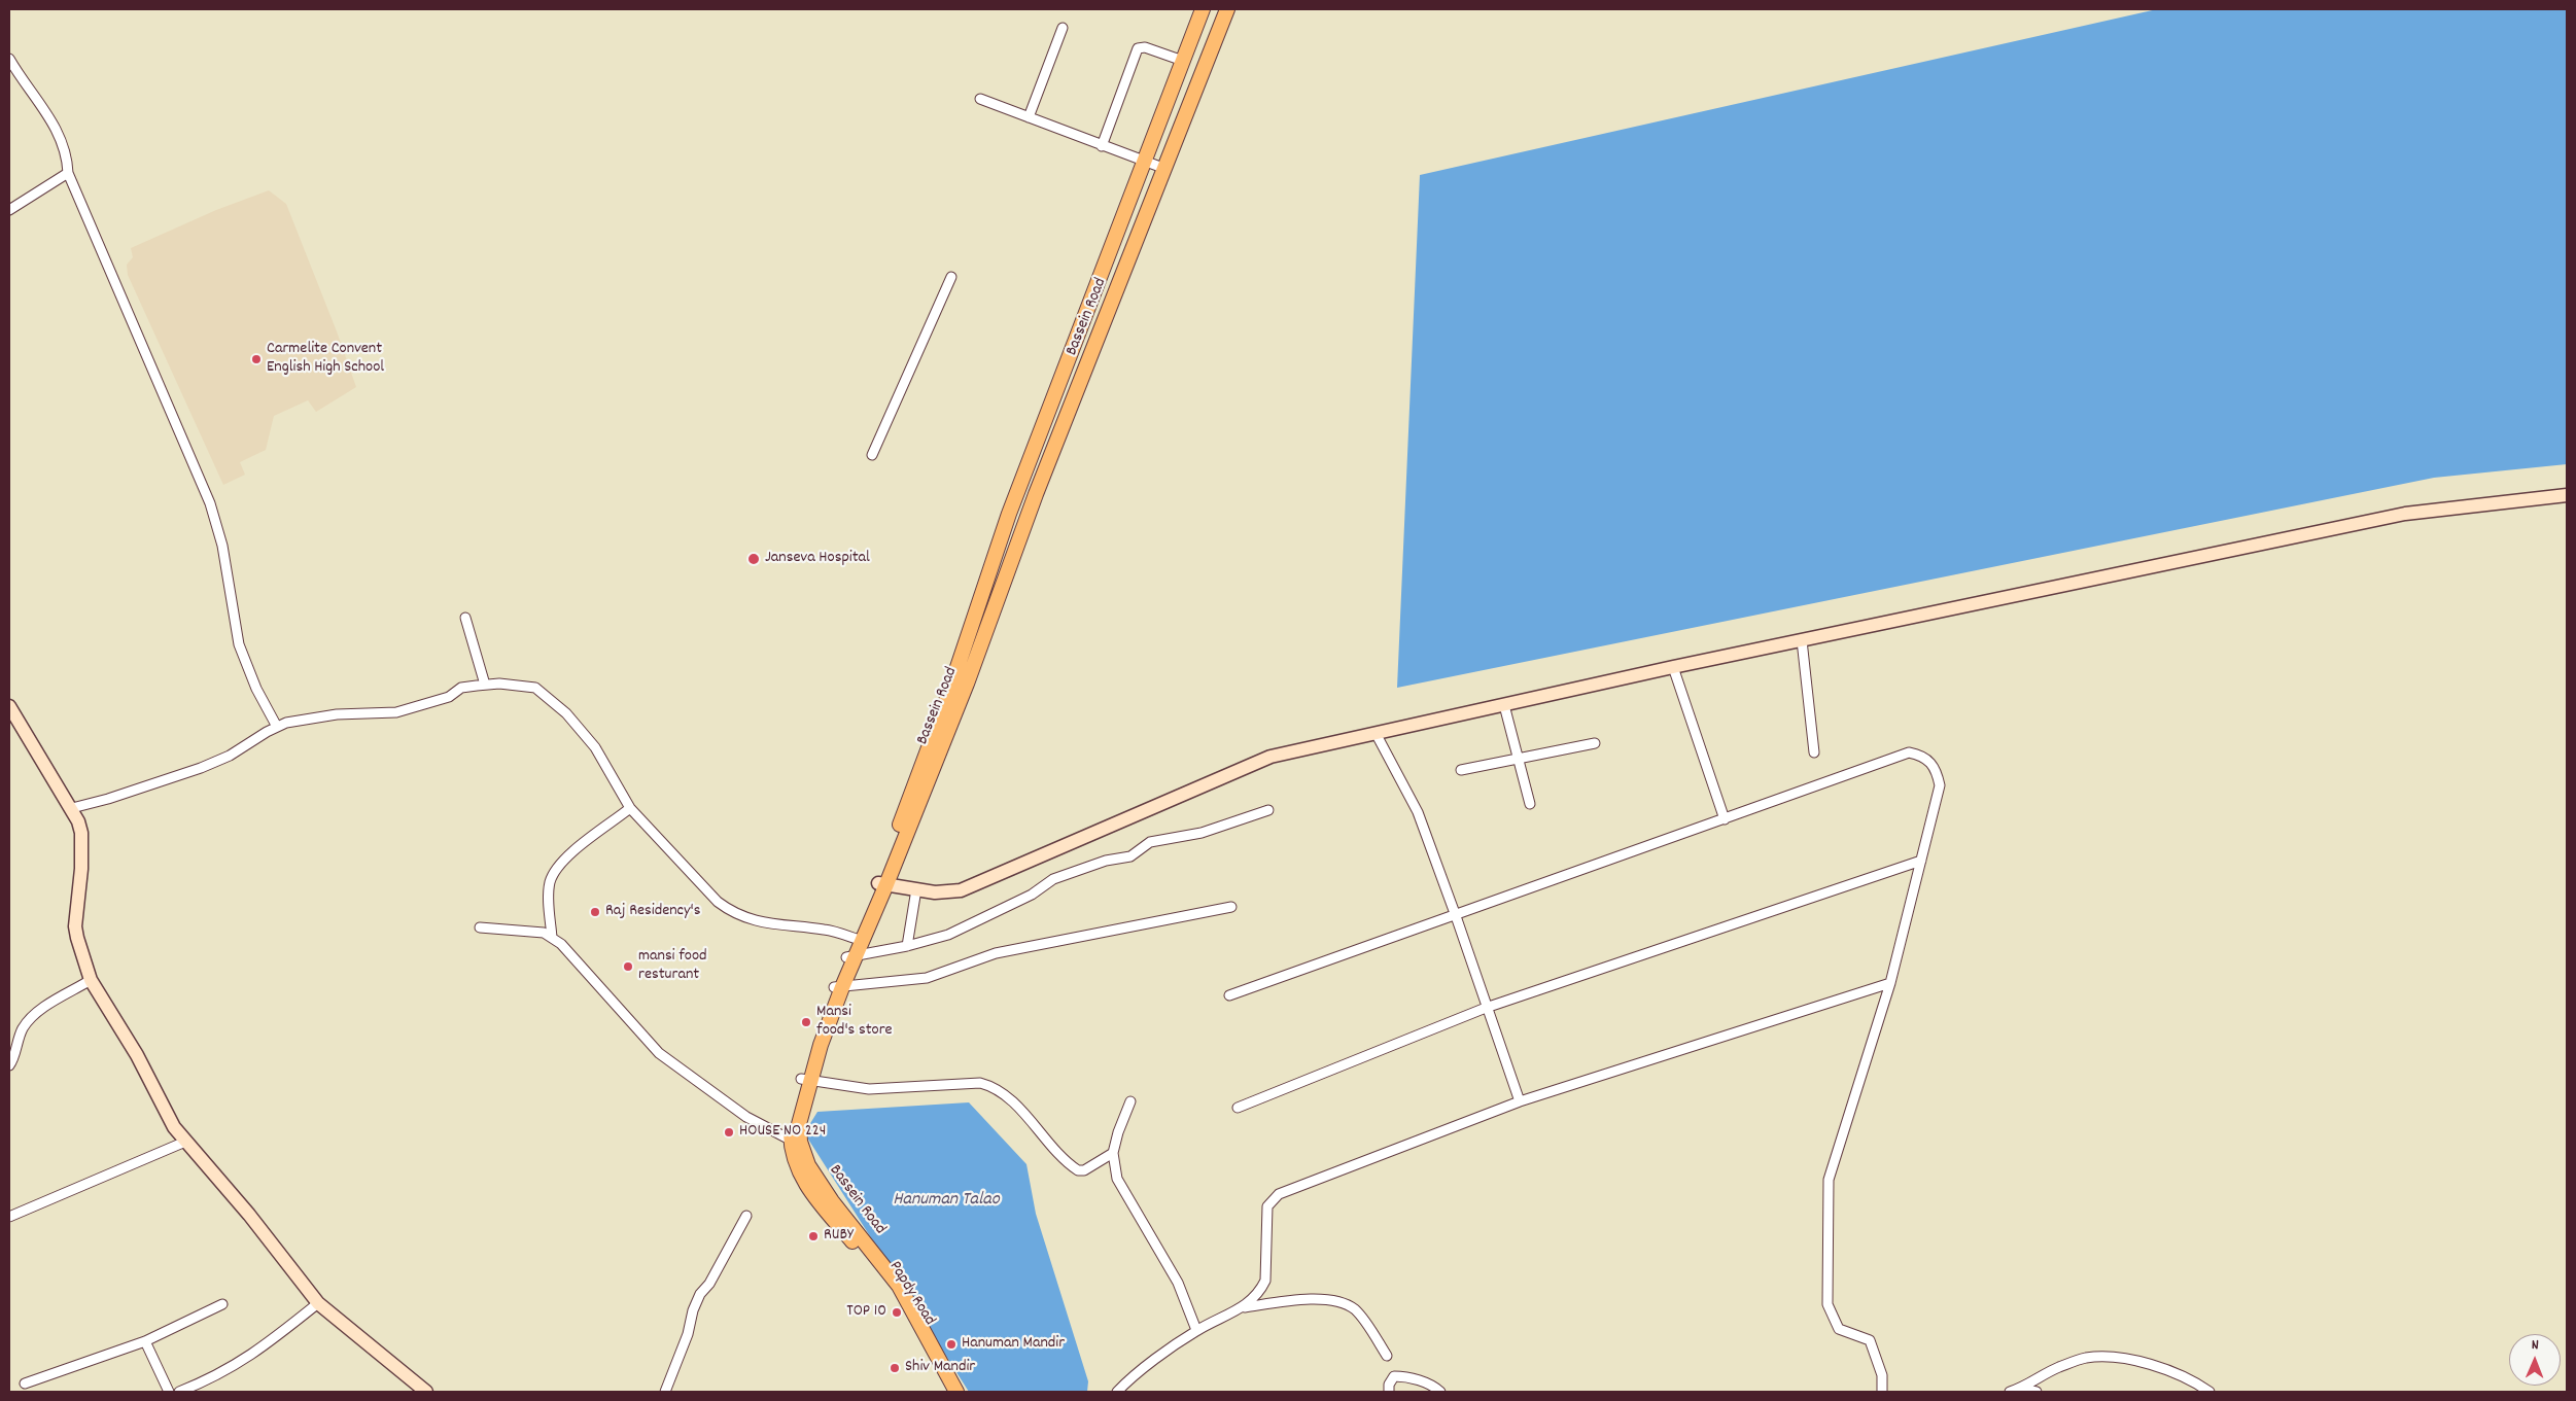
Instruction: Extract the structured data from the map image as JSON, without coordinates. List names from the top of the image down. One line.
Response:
{"streets":{"main road":["Bassein Road","Papdy Road"]},"crossings":[["Bassein Road","Papdy Road"]],"water":["Hanuman Talao"],"places":["Carmelite Convent English High School","Janseva Hospital","Raj Residency's","mansi food resturant","Mansi food's store","HOUSE NO 224","RUBY","TOP 10","Hanuman Mandir","Shiv Mandir"],"north":"top"}
